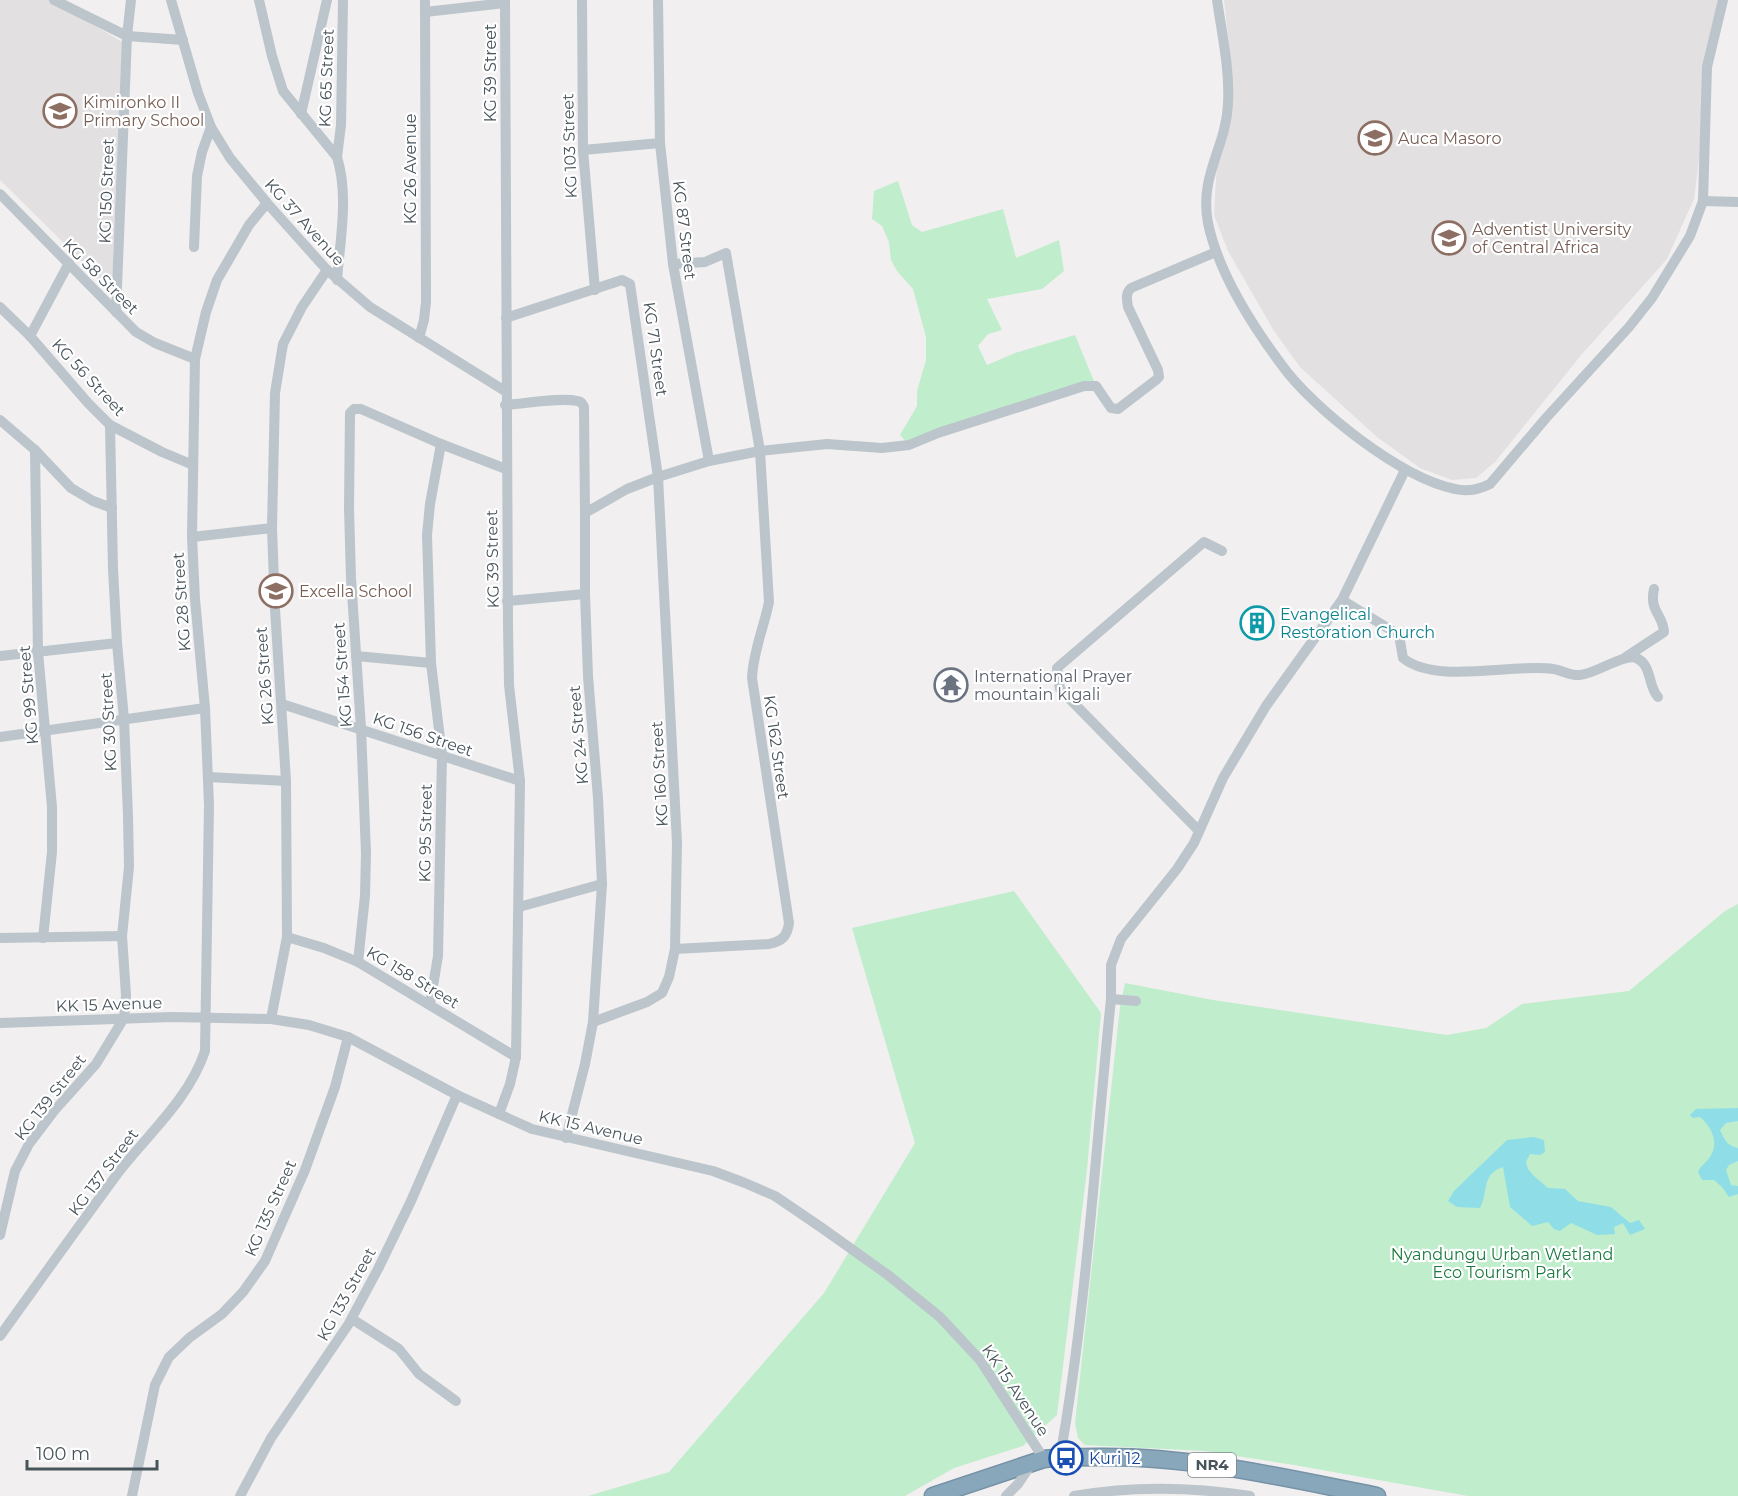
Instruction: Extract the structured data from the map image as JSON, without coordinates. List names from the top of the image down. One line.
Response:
{"streets":{"highway":["NR4"],"street":["KG 39 Street","KG 65 Street","KG 103 Street","KG 26 Avenue","KG 150 Street","KG 37 Avenue","KG 87 Street","KG 58 Street","KG 71 Street","KG 56 Street","KG 28 Street","KG 154 Street","KG 26 Street","KG 99 Street","KG 30 Street","KG 156 Street","KG 24 Street","KG 162 Street","KG 160 Street","KG 95 Street","KG 158 Street","KK 15 Avenue","KG 139 Street","KG 137 Street","KG 135 Street","KG 133 Street"]},"crossings":[["KG 39 Street","KG 37 Avenue"],["KG 39 Street","KG 71 Street"],["KG 39 Street","KG 154 Street"],["KG 39 Street","KG 156 Street"],["KG 39 Street","KG 24 Street"],["KG 39 Street","KG 158 Street"],["KG 39 Street","KK 15 Avenue"],["KG 103 Street","KG 71 Street"],["KG 26 Avenue","KG 37 Avenue"],["KG 150 Street","KG 58 Street"],["KG 37 Avenue","KG 28 Street"],["KG 37 Avenue","KG 26 Street"],["KG 87 Street","KG 162 Street"],["KG 58 Street","KG 56 Street"],["KG 58 Street","KG 28 Street"],["KG 71 Street","KG 160 Street"],["KG 56 Street","KG 28 Street"],["KG 56 Street","KG 30 Street"],["KG 28 Street","KK 15 Avenue"],["KG 28 Street","KG 137 Street"],["KG 154 Street","KG 156 Street"],["KG 154 Street","KG 95 Street"],["KG 154 Street","KG 158 Street"],["KG 26 Street","KG 156 Street"],["KG 26 Street","KG 158 Street"],["KG 26 Street","KK 15 Avenue"],["KG 30 Street","KK 15 Avenue"],["KG 30 Street","KG 139 Street"],["KG 156 Street","KG 95 Street"],["KG 24 Street","KG 160 Street"],["KG 24 Street","KK 15 Avenue"],["KG 162 Street","KG 160 Street"],["KG 95 Street","KG 158 Street"],["KK 15 Avenue","KG 139 Street"],["KK 15 Avenue","KG 137 Street"],["KK 15 Avenue","KG 135 Street"],["KK 15 Avenue","KG 133 Street"],["KK 15 Avenue","NR4"]],"parks":["Nyandungu Urban Wetland Eco Tourism Park"],"places":{"school or university":["Kimironko II Primary School","Auca Masoro","Adventist University of Central Africa","Excella School"],"building":["Evangelical Restoration Church"],"temple":["International Prayer mountain kigali"],"bus stop":["Kuri 12"]},"scale_bar":"100 m"}
